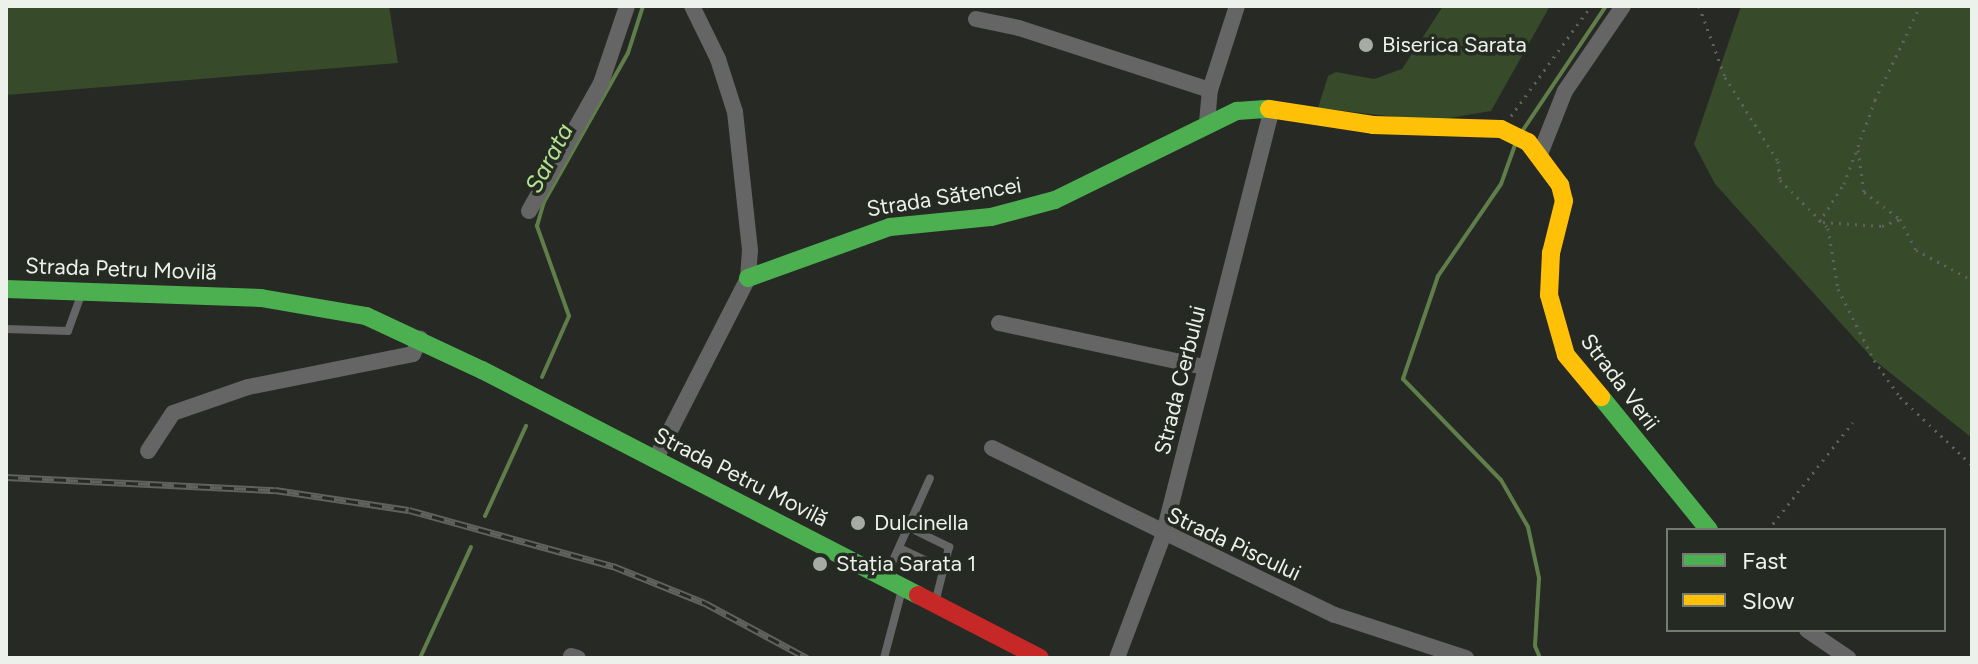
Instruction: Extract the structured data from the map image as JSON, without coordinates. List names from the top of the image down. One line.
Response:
{"streets":{"street":["Strada Sătencei","Strada Petru Movilă","Strada Cerbului","Strada Verii","Strada Piscului"]},"crossings":[["Strada Cerbului","Strada Piscului"]],"water":["Sarata"],"places":["Biserica Sarata","Dulcinella","Stația Sarata 1"],"legend":["Fast","Slow"]}
